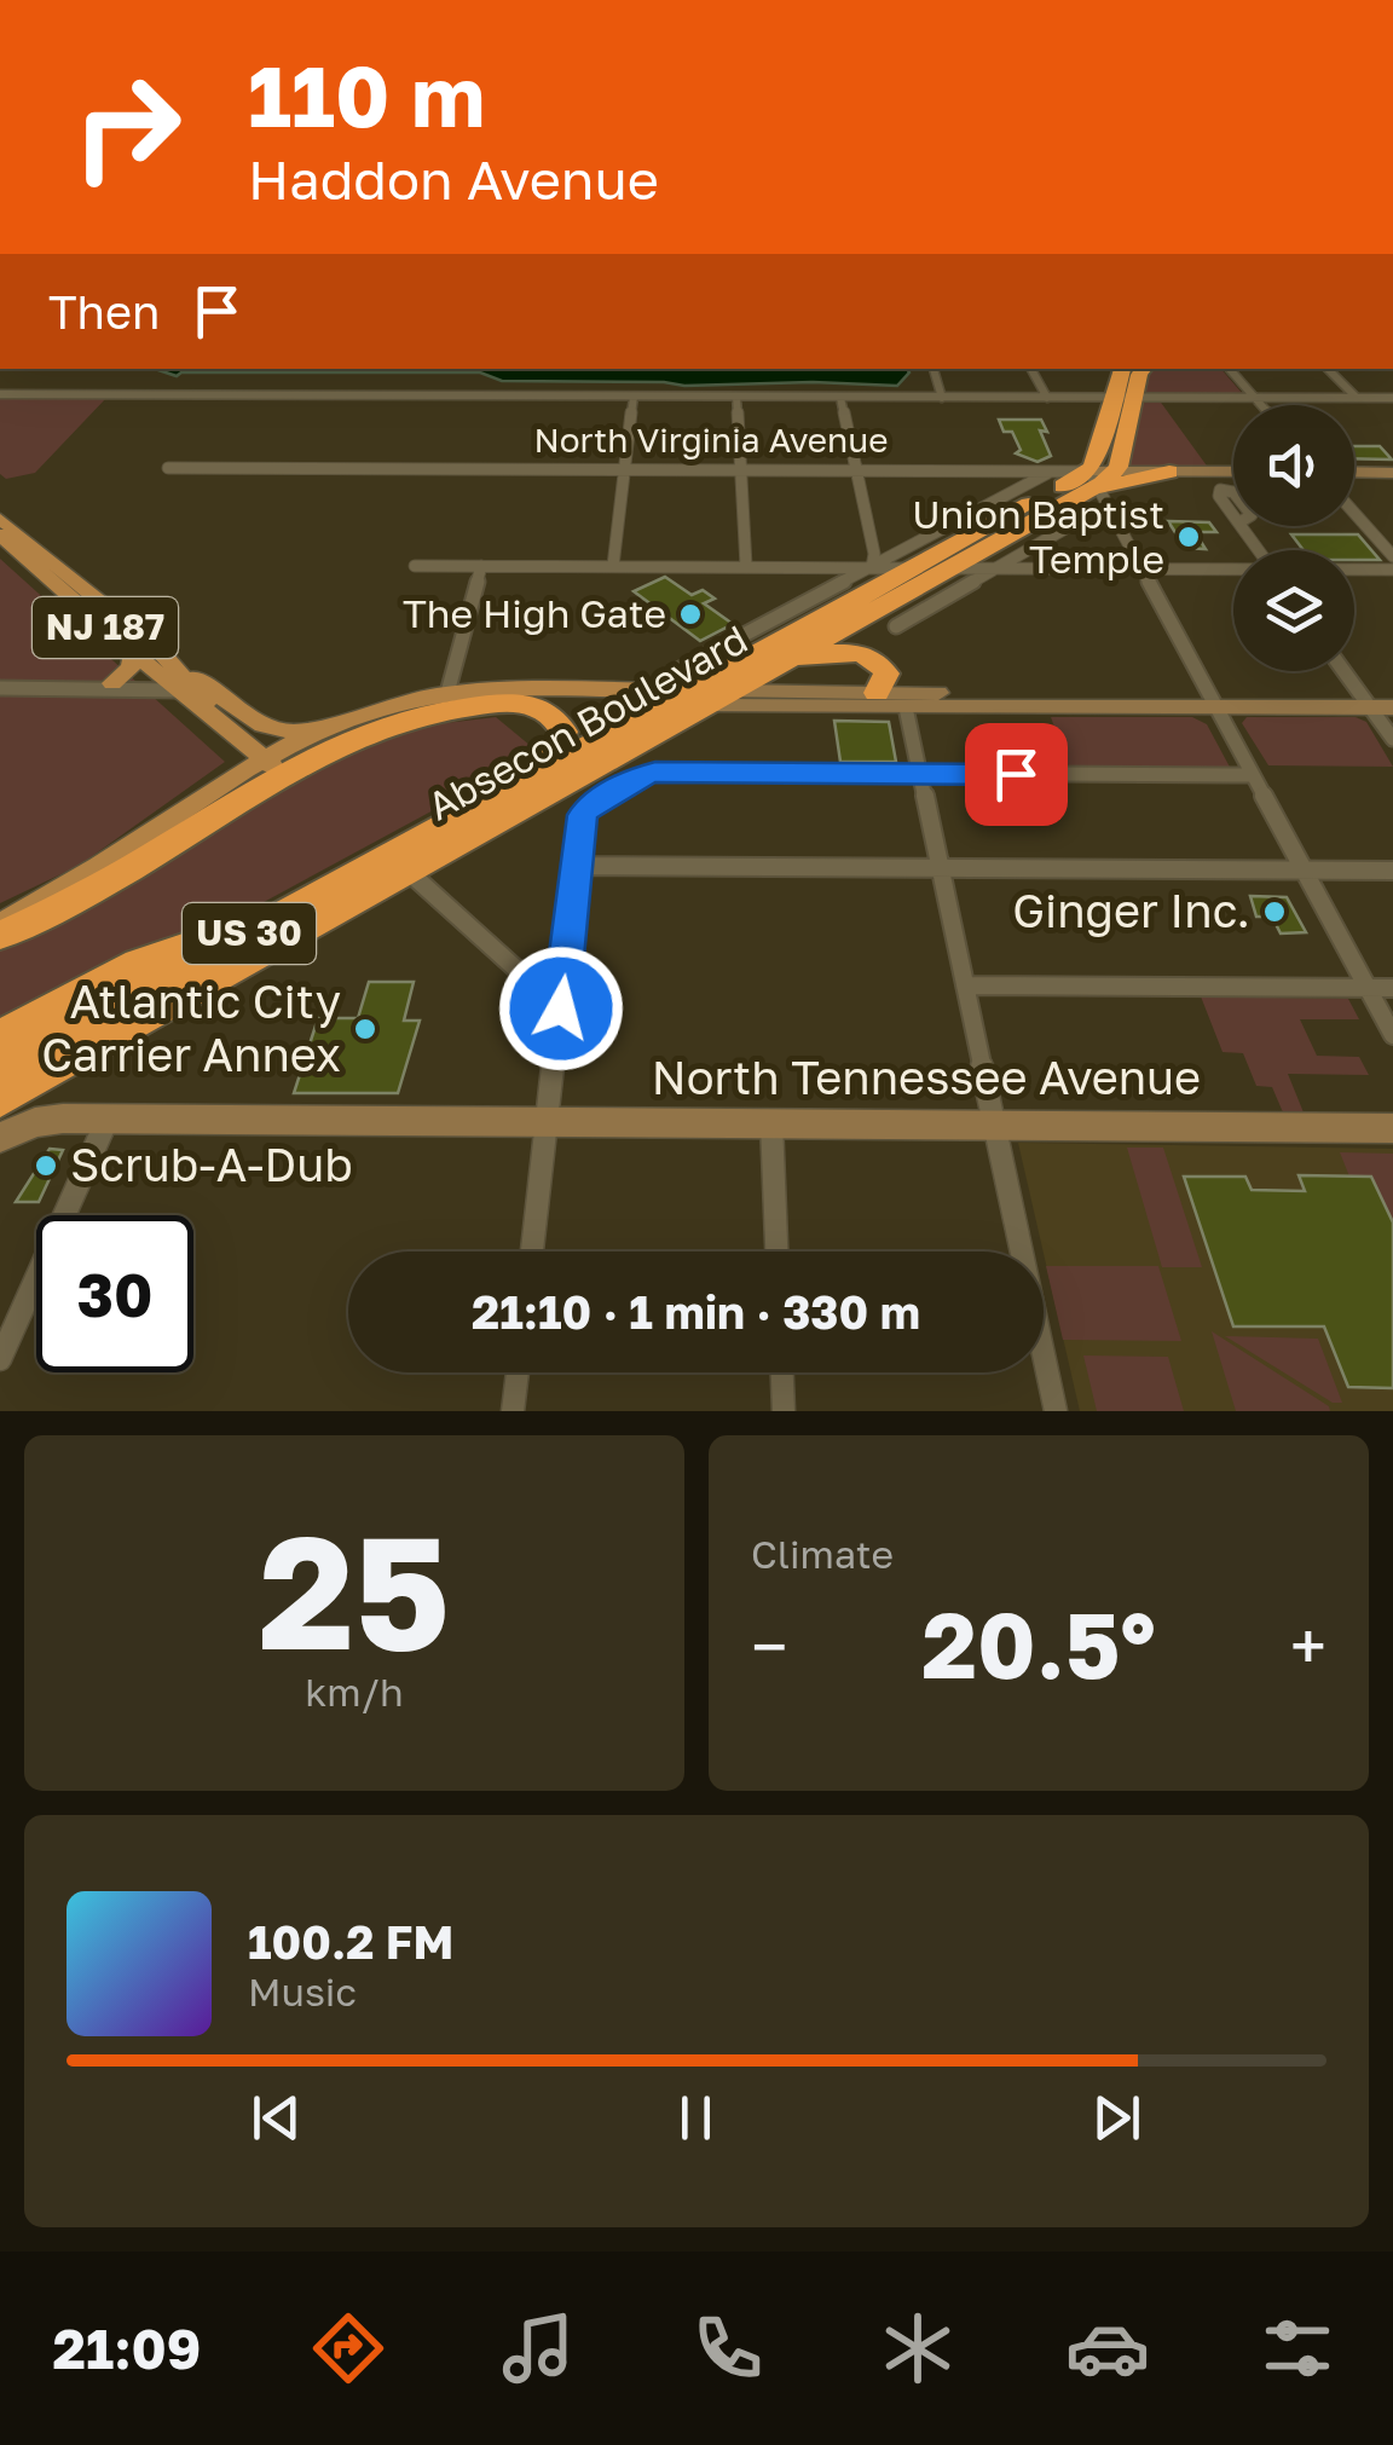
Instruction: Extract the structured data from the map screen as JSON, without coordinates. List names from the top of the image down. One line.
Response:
{"streets":{"highway":["Absecon Boulevard","US 30"],"main road":["NJ 187"],"street":["North Virginia Avenue","North Tennessee Avenue"]},"crossings":[["North Virginia Avenue","Absecon Boulevard"],["Absecon Boulevard","North Tennessee Avenue"]],"places":["Union Baptist Temple","The High Gate","Ginger Inc.","Atlantic City Carrier Annex","Scrub-A-Dub"],"page":{"turn":["110 m","Haddon Avenue"],"then":"Then","limit":"30","trip":"21:10 · 1 min · 330 m","tile":[["25","km/h"],"Climate"],"heat":["−","20.5°","+"],"song":["100.2 FM","Music"],"tabs":"21:09"}}
